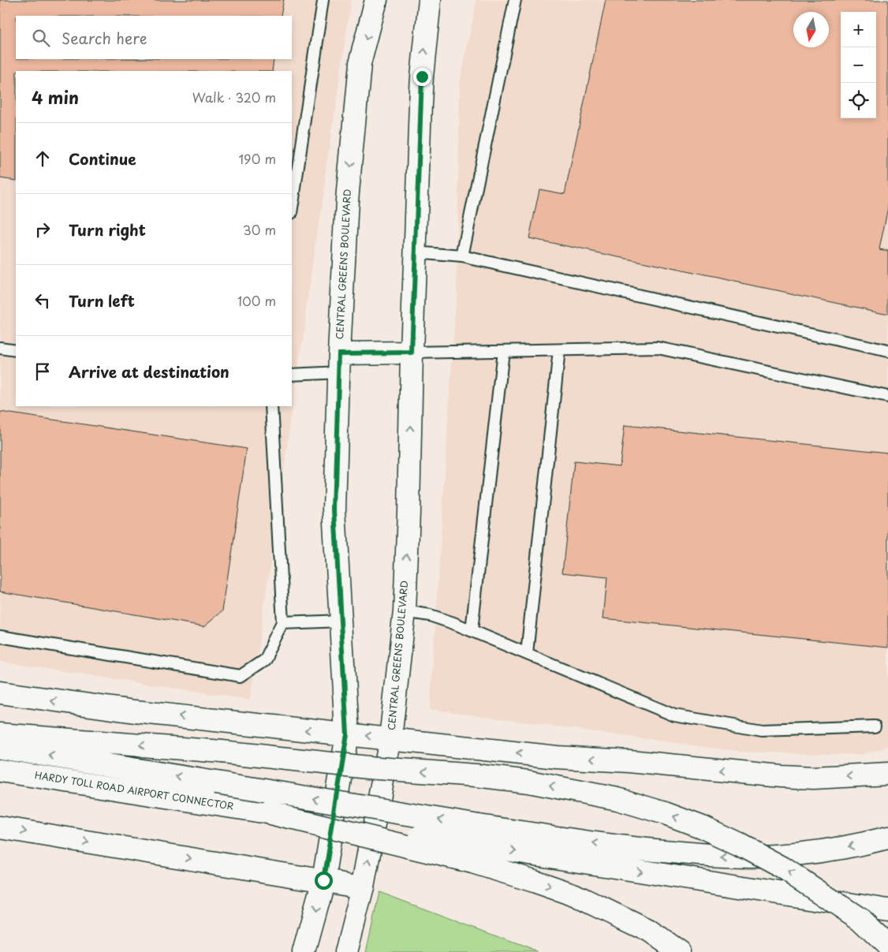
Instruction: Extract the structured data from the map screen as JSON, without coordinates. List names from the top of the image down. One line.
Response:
{"streets":{"main road":["CENTRAL GREENS BOULEVARD","HARDY TOLL ROAD AIRPORT CONNECTOR"]},"north":"bottom","page":{"map_buttons":["+","−"],"search":"Search here","heading":["4 min","Walk · 320 m"],"list":[["Continue","190 m"],["Turn right","30 m"],["Turn left","100 m"],"Arrive at destination"]}}
